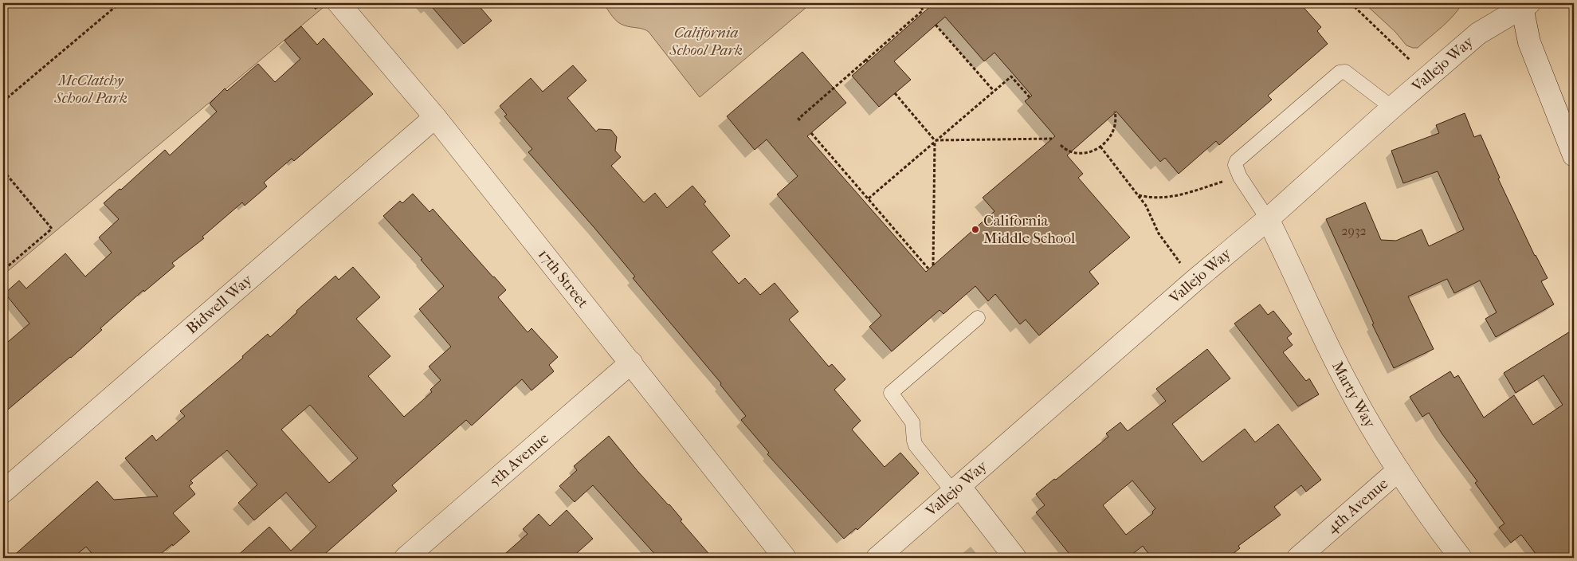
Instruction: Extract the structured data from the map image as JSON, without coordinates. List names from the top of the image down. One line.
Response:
{"streets":{"street":["Vallejo Way","17th Street","Bidwell Way","Marty Way","5th Avenue","4th Avenue"]},"crossings":[["Vallejo Way","Marty Way"],["17th Street","Bidwell Way"],["17th Street","5th Avenue"],["Marty Way","4th Avenue"]],"parks":["California School Park","McClatchy School Park"],"places":["California Middle School"],"house_numbers":["2932"]}
